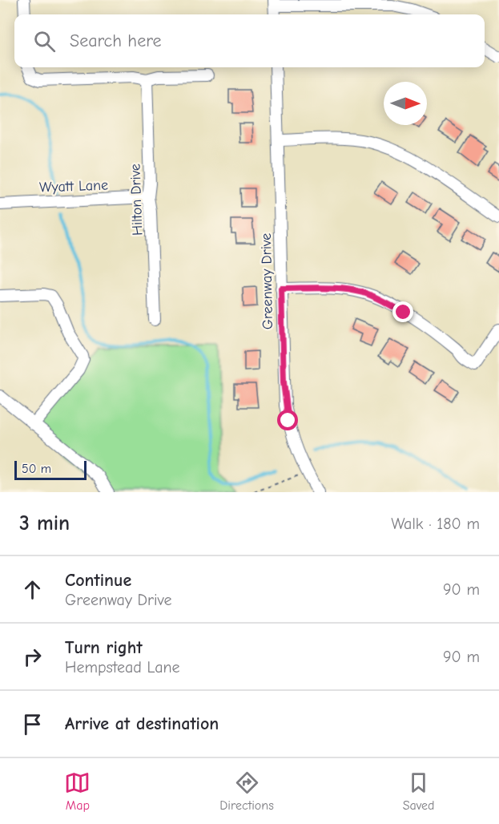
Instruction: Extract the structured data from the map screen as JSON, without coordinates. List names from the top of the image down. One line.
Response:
{"streets":{"street":["Wyatt Lane","Hilton Drive","Greenway Drive"]},"crossings":[["Wyatt Lane","Hilton Drive"]],"scale_bar":"50 m","north":"right","page":{"search":"Search here","scale":"50 m","heading":["3 min","Walk · 180 m"],"list":[["Continue","Greenway Drive","90 m"],["Turn right","Hempstead Lane","90 m"],"Arrive at destination"],"nav":["Map","Directions","Saved"]}}
